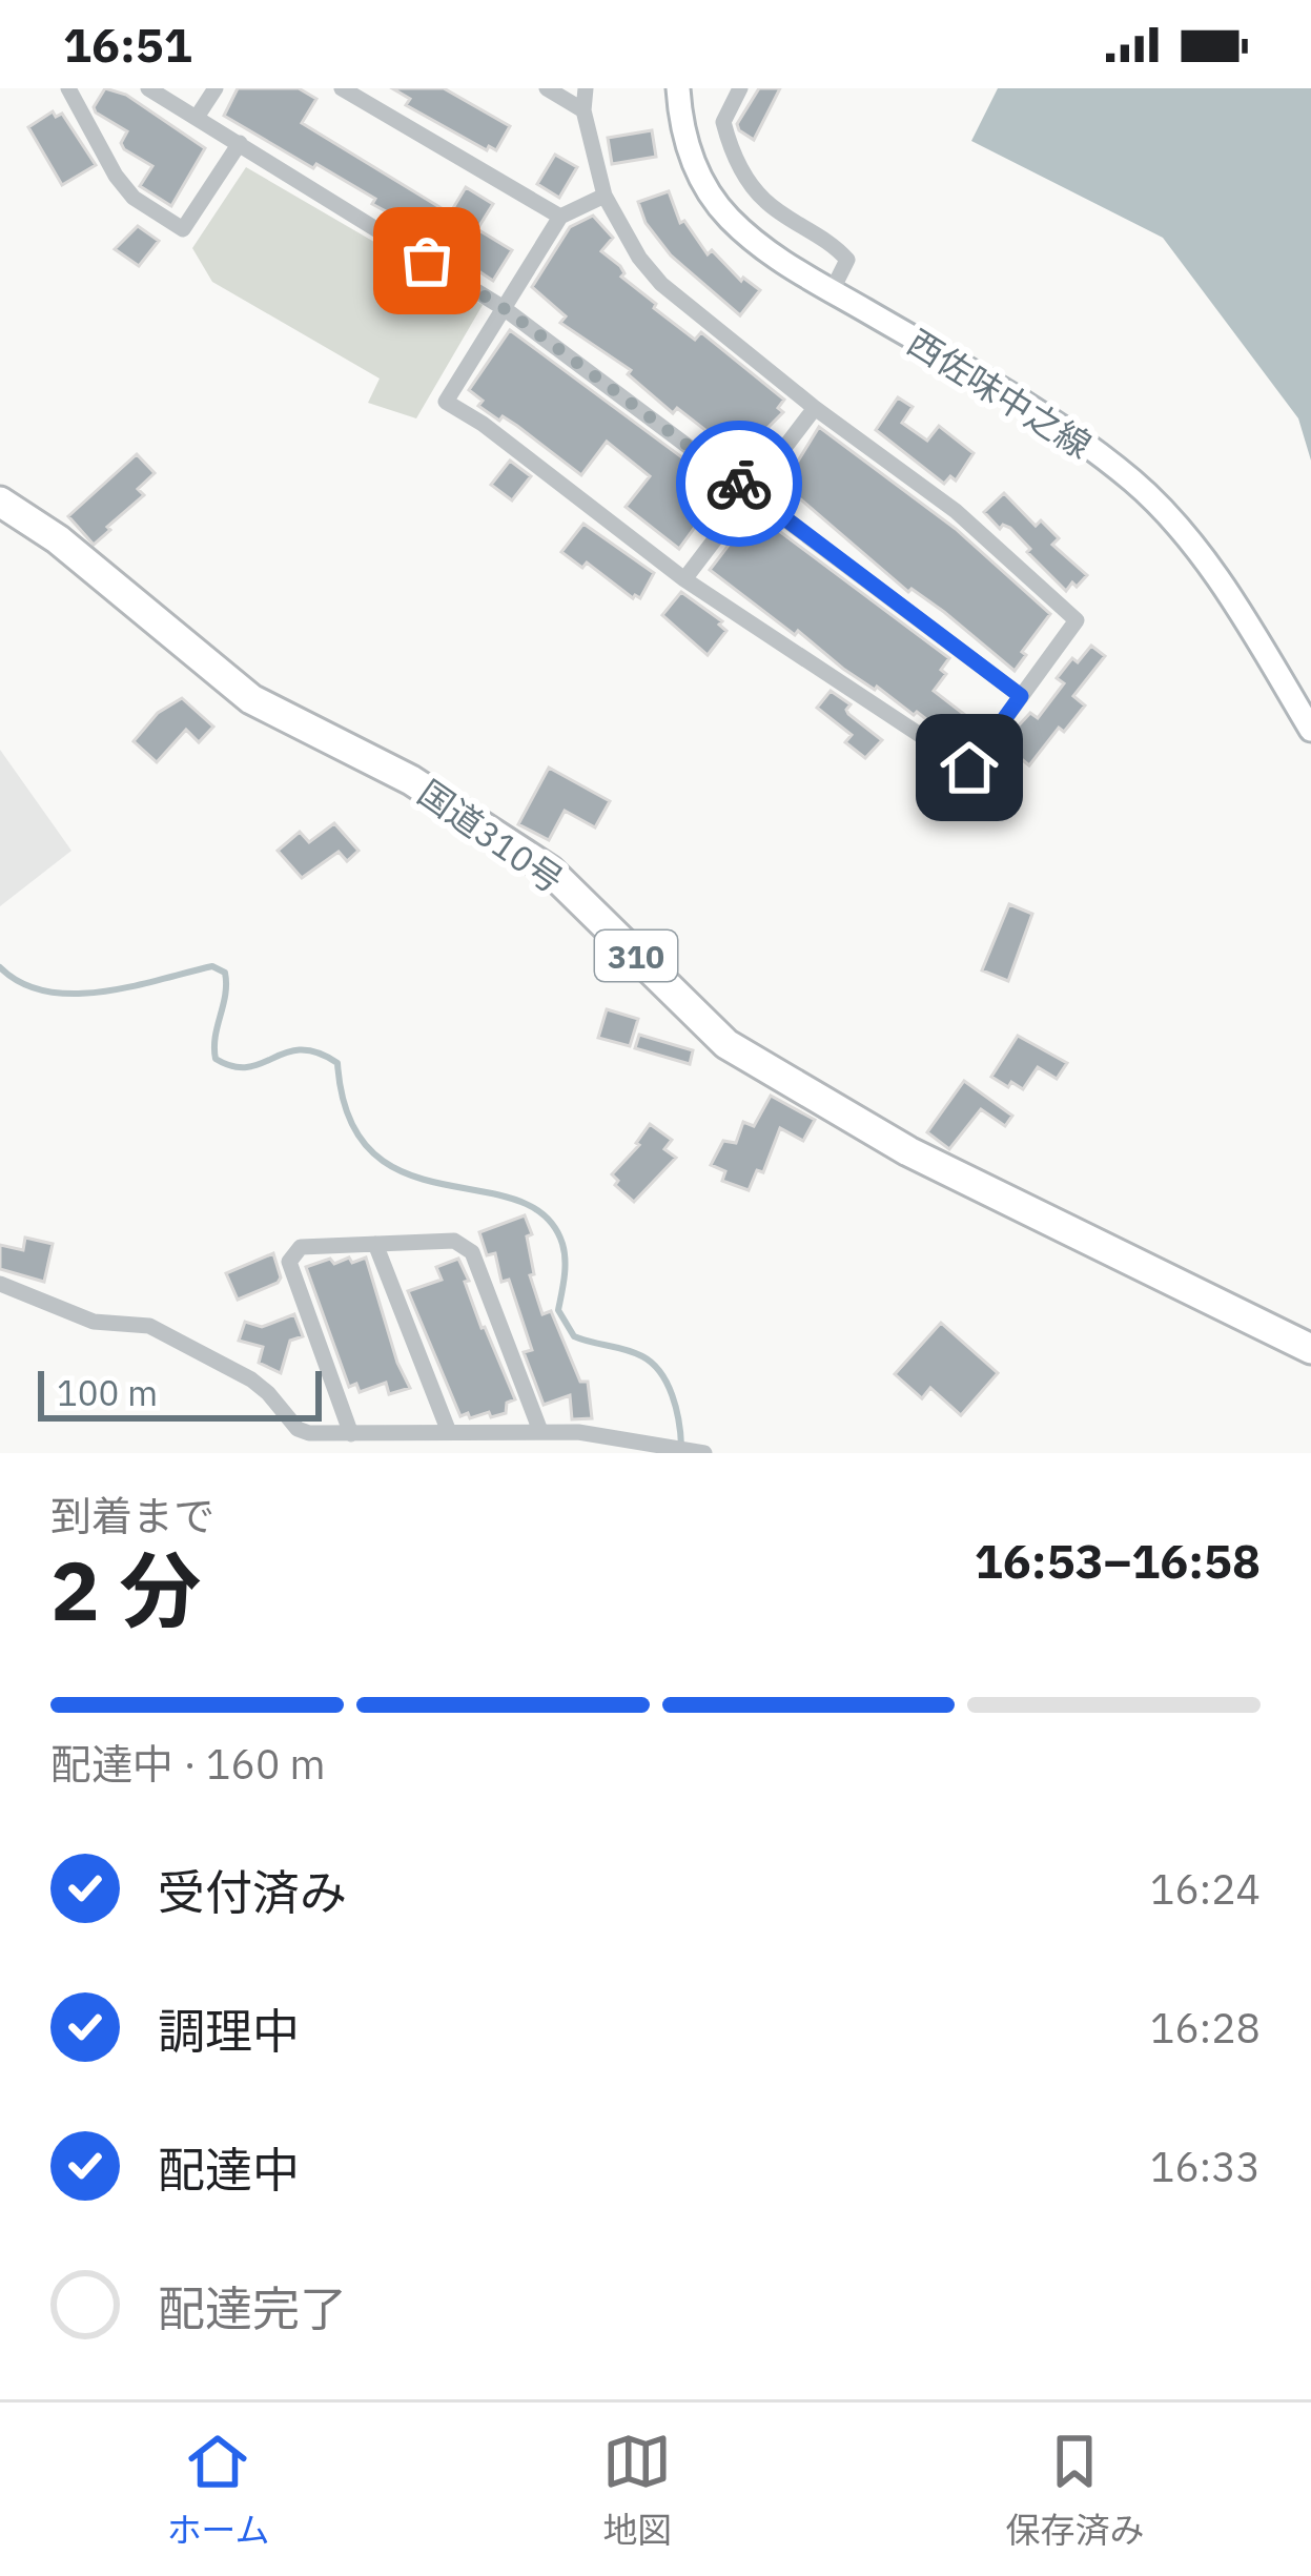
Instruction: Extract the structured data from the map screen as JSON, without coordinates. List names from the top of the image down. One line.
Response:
{"streets":{"highway":["国道310号","310"],"main road":["西佐味中之線"]},"scale_bar":"100 m","page":{"status":"16:51","scale":"100 m","heading":["2 分","到着まで","16:53–16:58"],"bar":"配達中 · 160 m","list":[["受付済み","16:24"],["調理中","16:28"],["配達中","16:33"],"配達完了"],"tabs":["ホーム","地図","保存済み"]}}
